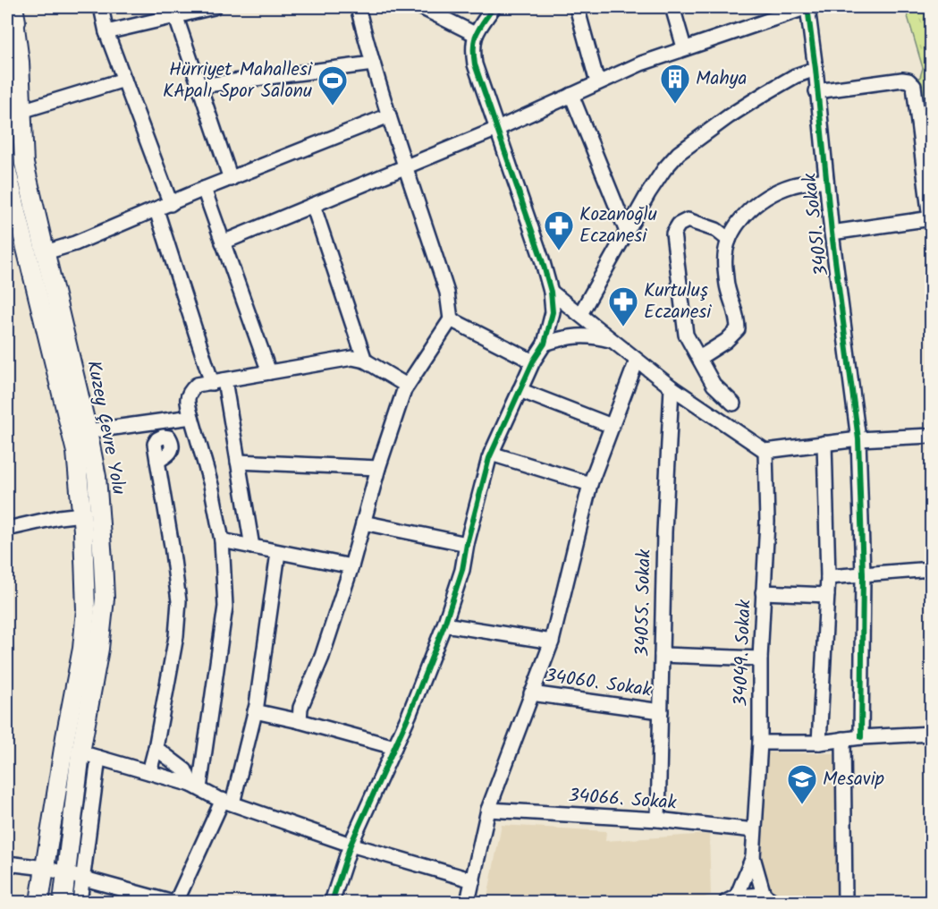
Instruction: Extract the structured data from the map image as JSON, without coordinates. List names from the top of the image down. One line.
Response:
{"streets":{"main road":["Kuzey Çevre Yolu"],"street":["34051. Sokak","34055. Sokak","34049. Sokak","34060. Sokak","34066. Sokak"]},"crossings":[["34055. Sokak","34060. Sokak"],["34055. Sokak","34066. Sokak"],["34049. Sokak","34066. Sokak"]],"places":{"building":["Mahya"],"sports":["Hürriyet Mahallesi KApalı Spor Salonu"],"pharmacy":["Kozanoğlu Eczanesi","Kurtuluş Eczanesi"],"school or university":["Mesavip"]}}
